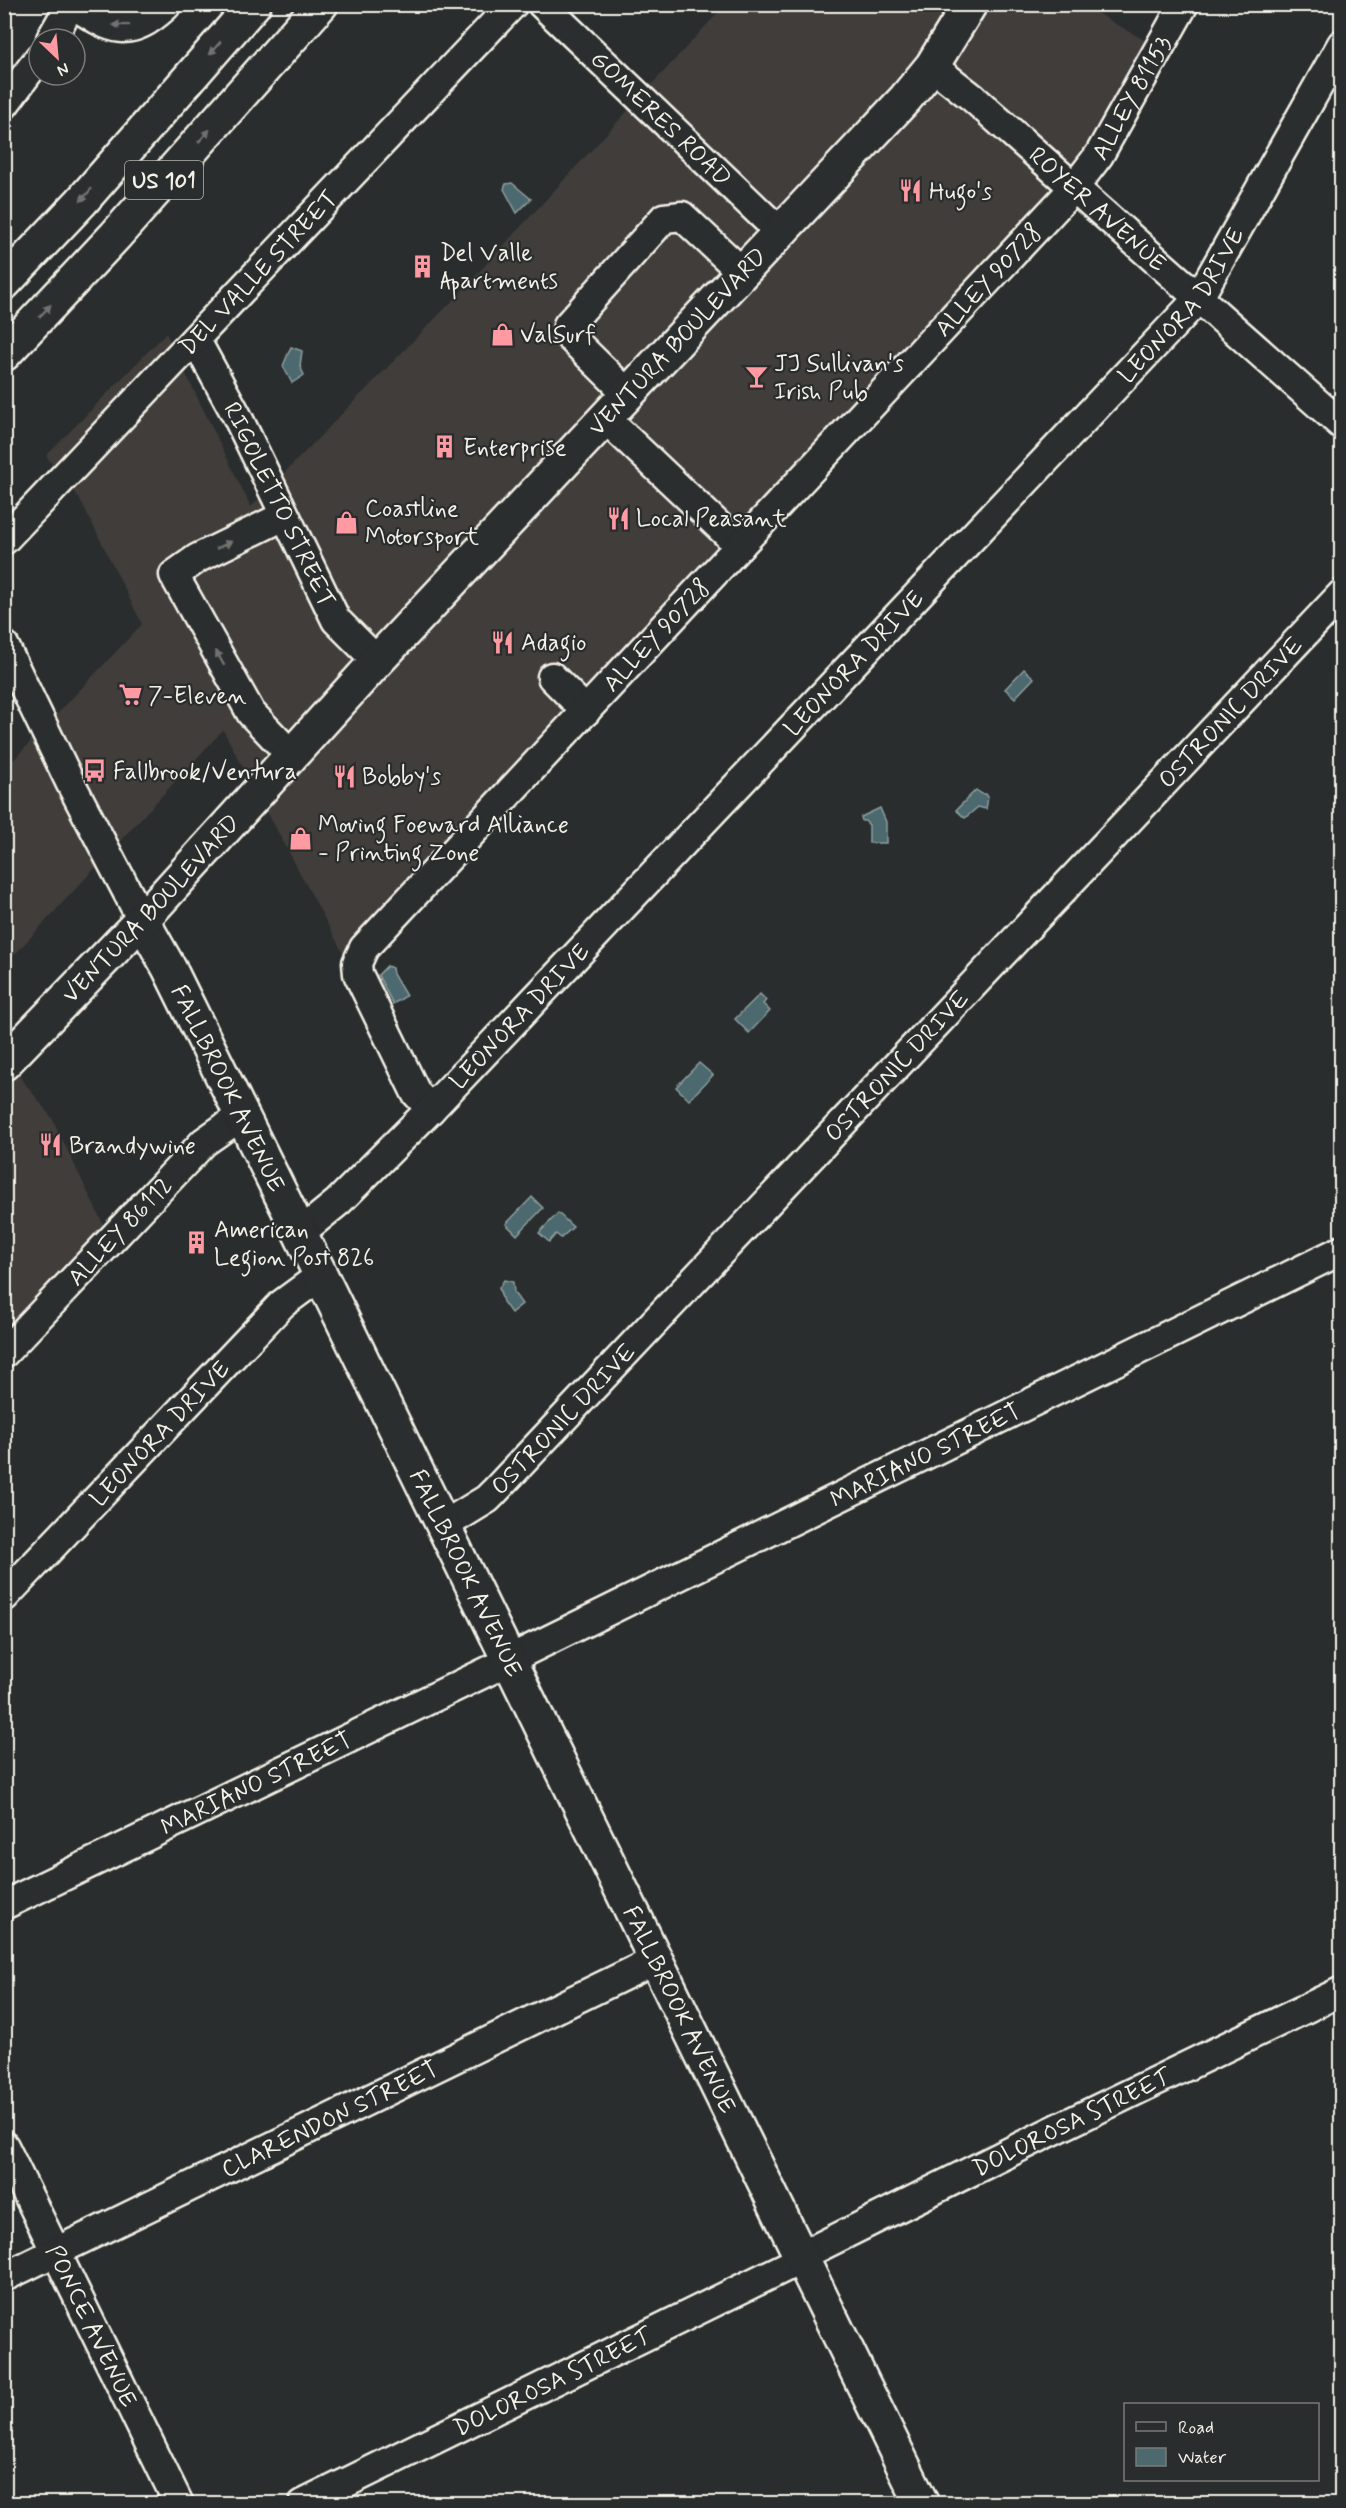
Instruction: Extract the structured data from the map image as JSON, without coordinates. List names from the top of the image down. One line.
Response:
{"streets":{"main road":["US 101","VENTURA BOULEVARD","FALLBROOK AVENUE"],"street":["ALLEY 81153","GOMERES ROAD","ROYER AVENUE","DEL VALLE STREET","ALLEY 90728","LEONORA DRIVE","RIGOLETTO STREET","OSTRONIC DRIVE","ALLEY 86112","MARIANO STREET","CLARENDON STREET","DOLOROSA STREET","PONCE AVENUE"]},"crossings":[["ALLEY 81153","ROYER AVENUE"],["ALLEY 81153","ALLEY 90728"],["GOMERES ROAD","VENTURA BOULEVARD"],["ROYER AVENUE","ALLEY 90728"],["ROYER AVENUE","LEONORA DRIVE"],["ROYER AVENUE","VENTURA BOULEVARD"],["DEL VALLE STREET","RIGOLETTO STREET"],["ALLEY 90728","LEONORA DRIVE"],["LEONORA DRIVE","FALLBROOK AVENUE"],["VENTURA BOULEVARD","RIGOLETTO STREET"],["VENTURA BOULEVARD","FALLBROOK AVENUE"],["OSTRONIC DRIVE","FALLBROOK AVENUE"],["FALLBROOK AVENUE","ALLEY 86112"],["FALLBROOK AVENUE","MARIANO STREET"],["FALLBROOK AVENUE","CLARENDON STREET"],["FALLBROOK AVENUE","DOLOROSA STREET"],["CLARENDON STREET","PONCE AVENUE"]],"places":{"restaurant":["Hugo's","Local Peasant","Adagio","Bobby's","Brandywine"],"building":["Del Valle Apartments","Enterprise","American Legion Post 826"],"shop":["ValSurf","Coastline Motorsport","Moving Foeward Alliance - Printing Zone"],"bar":["JJ Sullivan's Irish Pub"],"supermarket":["7-Eleven"],"bus stop":["Fallbrook/Ventura"]},"legend":["Road","Water"],"north":"bottom right"}
